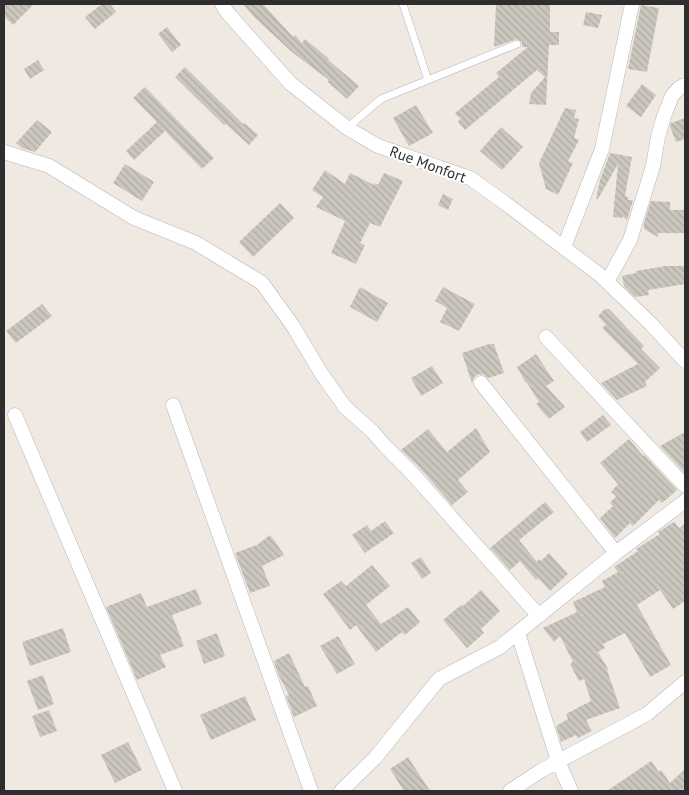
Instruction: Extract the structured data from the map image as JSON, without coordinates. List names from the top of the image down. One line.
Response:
{"streets":{"street":["Rue Monfort"]}}
